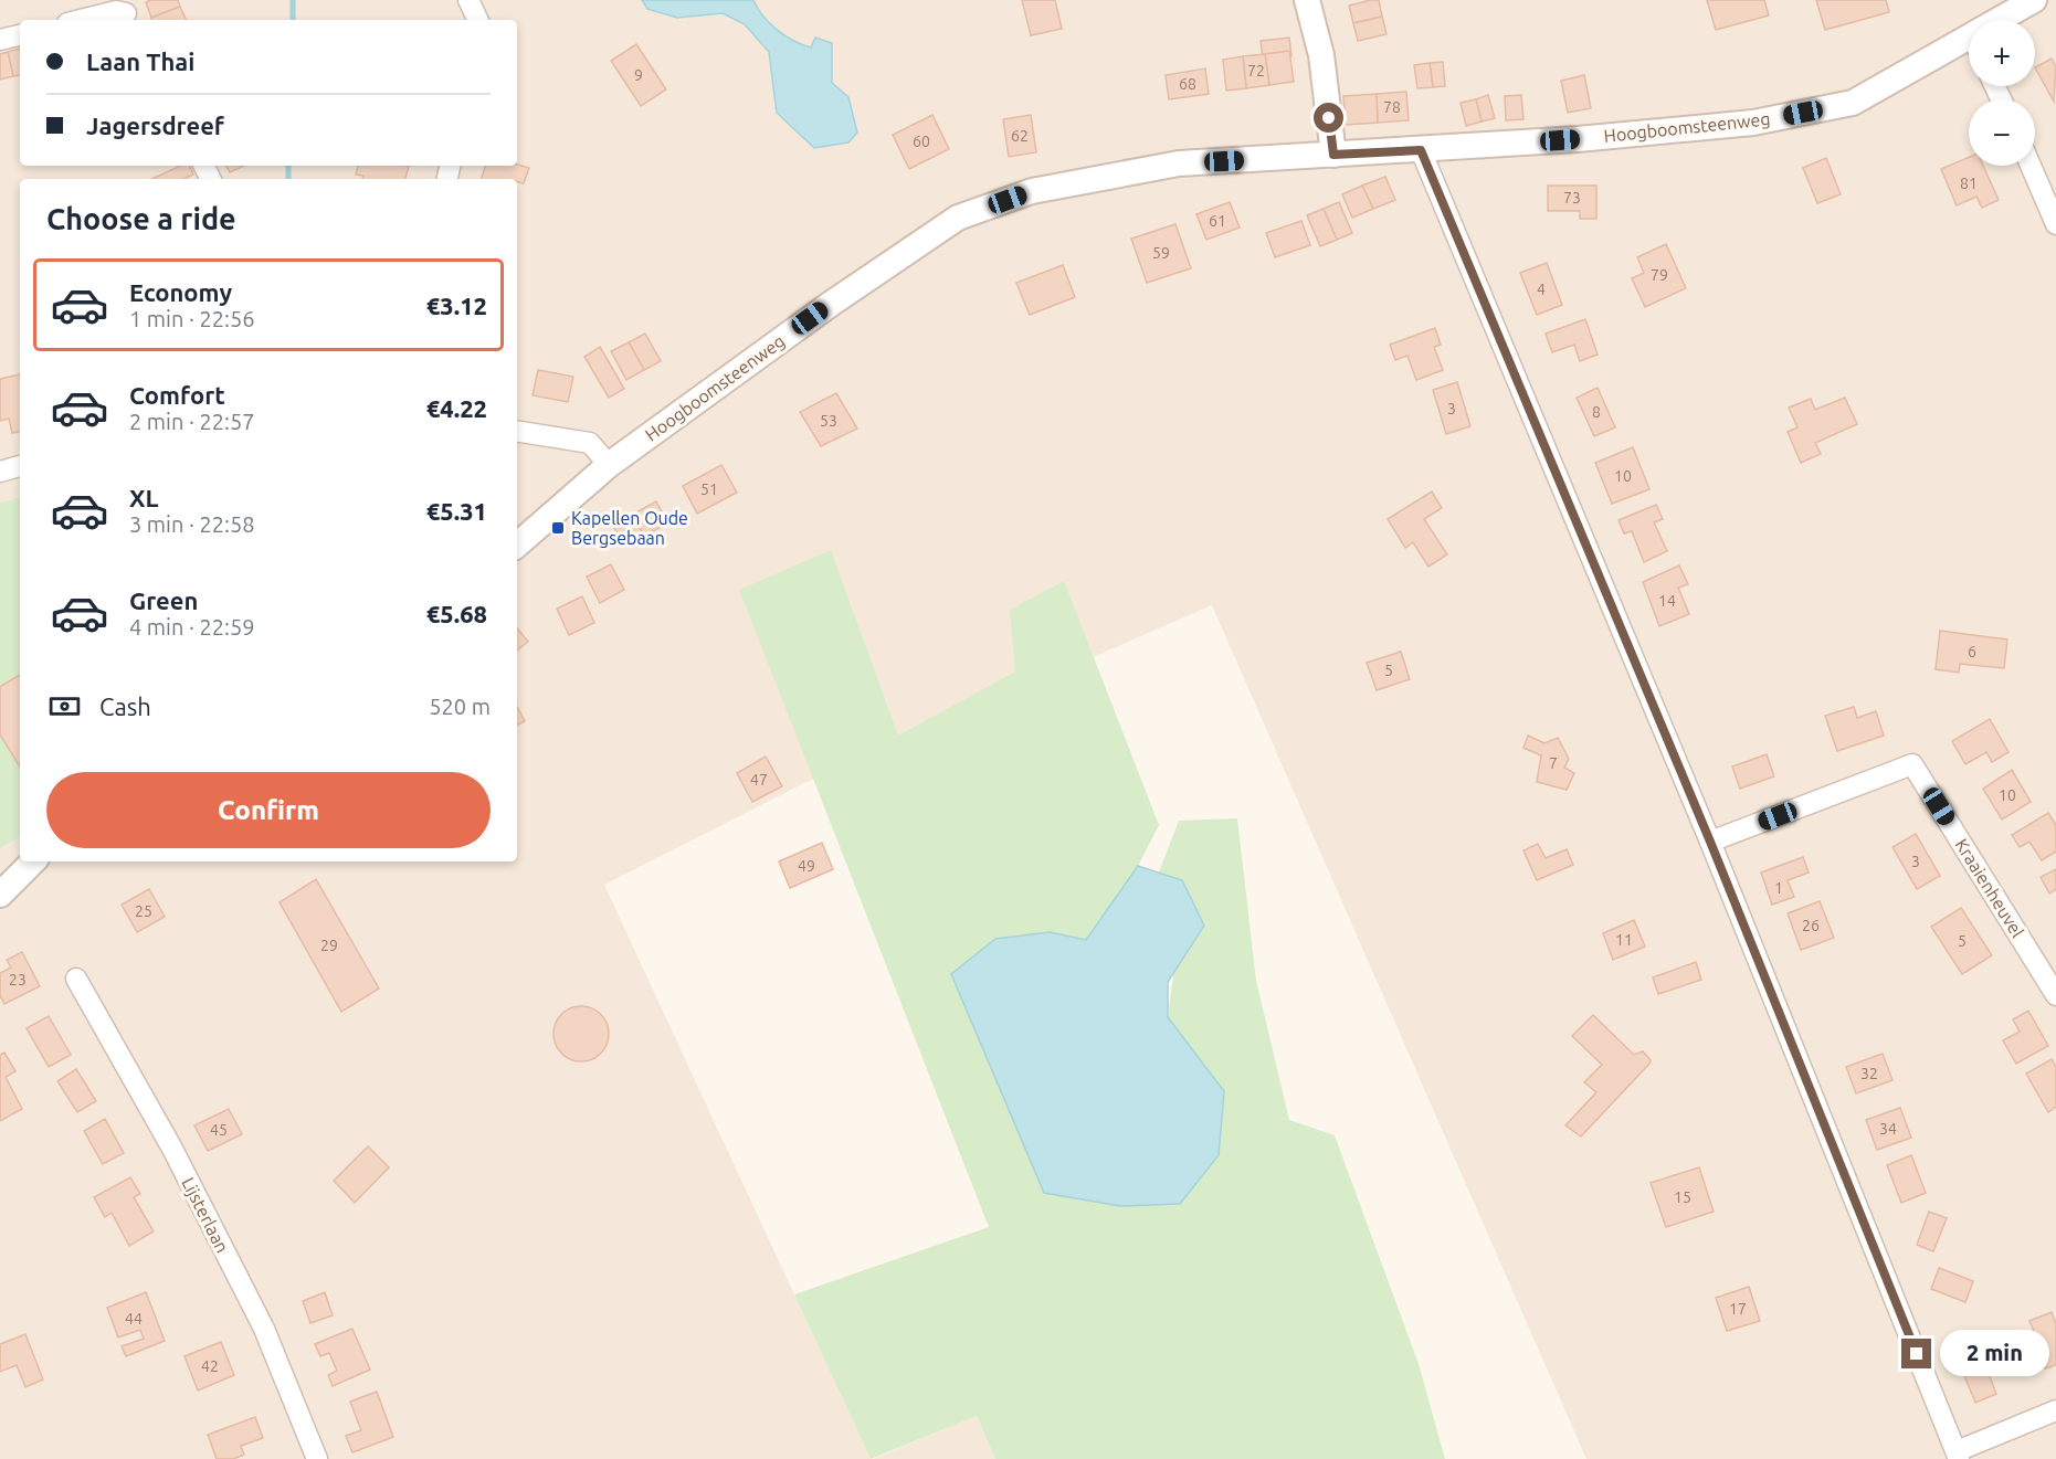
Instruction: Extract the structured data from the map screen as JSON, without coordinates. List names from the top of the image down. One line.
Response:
{"streets":{"street":["Hoogboomsteenweg","Kraaienheuvel","Lijsterlaan"]},"places":{"transit":["Kapellen Oude Bergsebaan"]},"house_numbers":["72","9","68","78","62","60","81","73","61","59","79","4","3","8","53","10","51","14","6","5","7","47","10","3","49","1","25","26","11","5","29","23","32","34","45","15","17","44","42"],"page":{"map_buttons":["+","−"],"banner":["Laan Thai","Jagersdreef"],"heading":"Choose a ride","list":[{"name":"Economy","note":"1 min · 22:56","value":"€3.12"},{"name":"Comfort","note":"2 min · 22:57","value":"€4.22"},{"name":"XL","note":"3 min · 22:58","value":"€5.31"},{"name":"Green","note":"4 min · 22:59","value":"€5.68"}],"pay":["Cash","520 m"],"buttons":"Confirm","bubble":"2 min"}}
